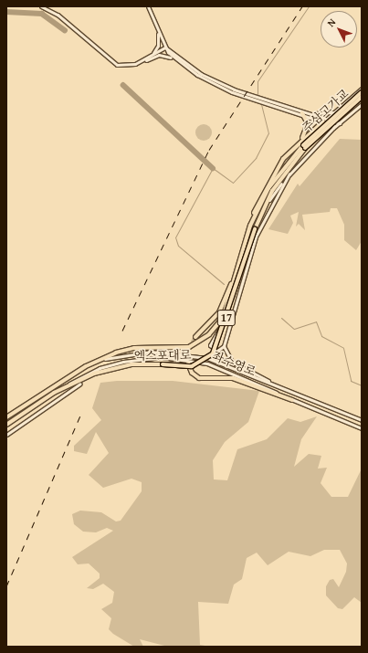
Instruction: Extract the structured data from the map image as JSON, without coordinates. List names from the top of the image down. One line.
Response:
{"streets":{"highway":["주삼고가교","17","엑스포대로"],"street":["좌수영로"]},"crossings":[["주삼고가교","엑스포대로"],["엑스포대로","좌수영로"]],"north":"top left"}
